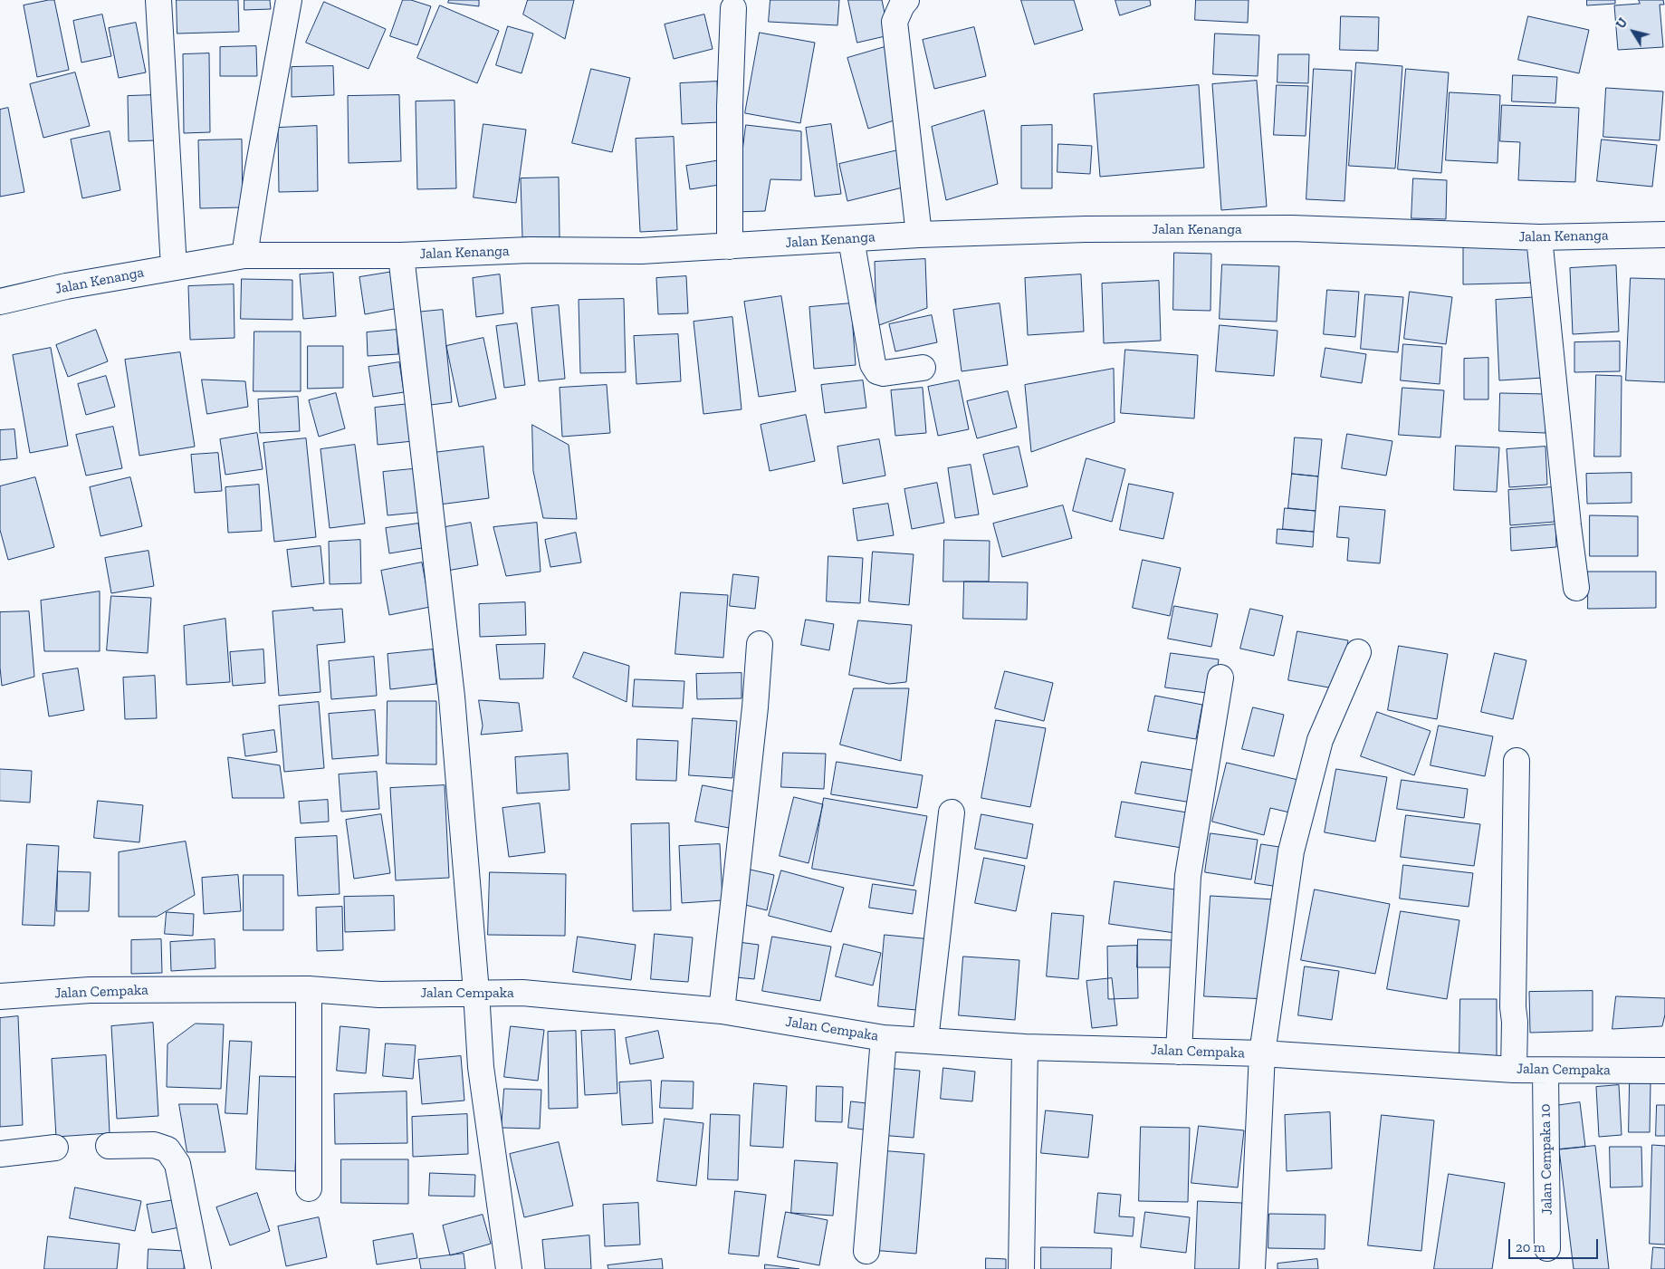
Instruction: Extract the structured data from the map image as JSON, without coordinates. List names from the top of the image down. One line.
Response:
{"streets":{"street":["Jalan Kenanga","Jalan Cempaka","Jalan Cempaka 10"]},"crossings":[["Jalan Cempaka","Jalan Cempaka 10"]],"scale_bar":"20 m","north":"top left"}
